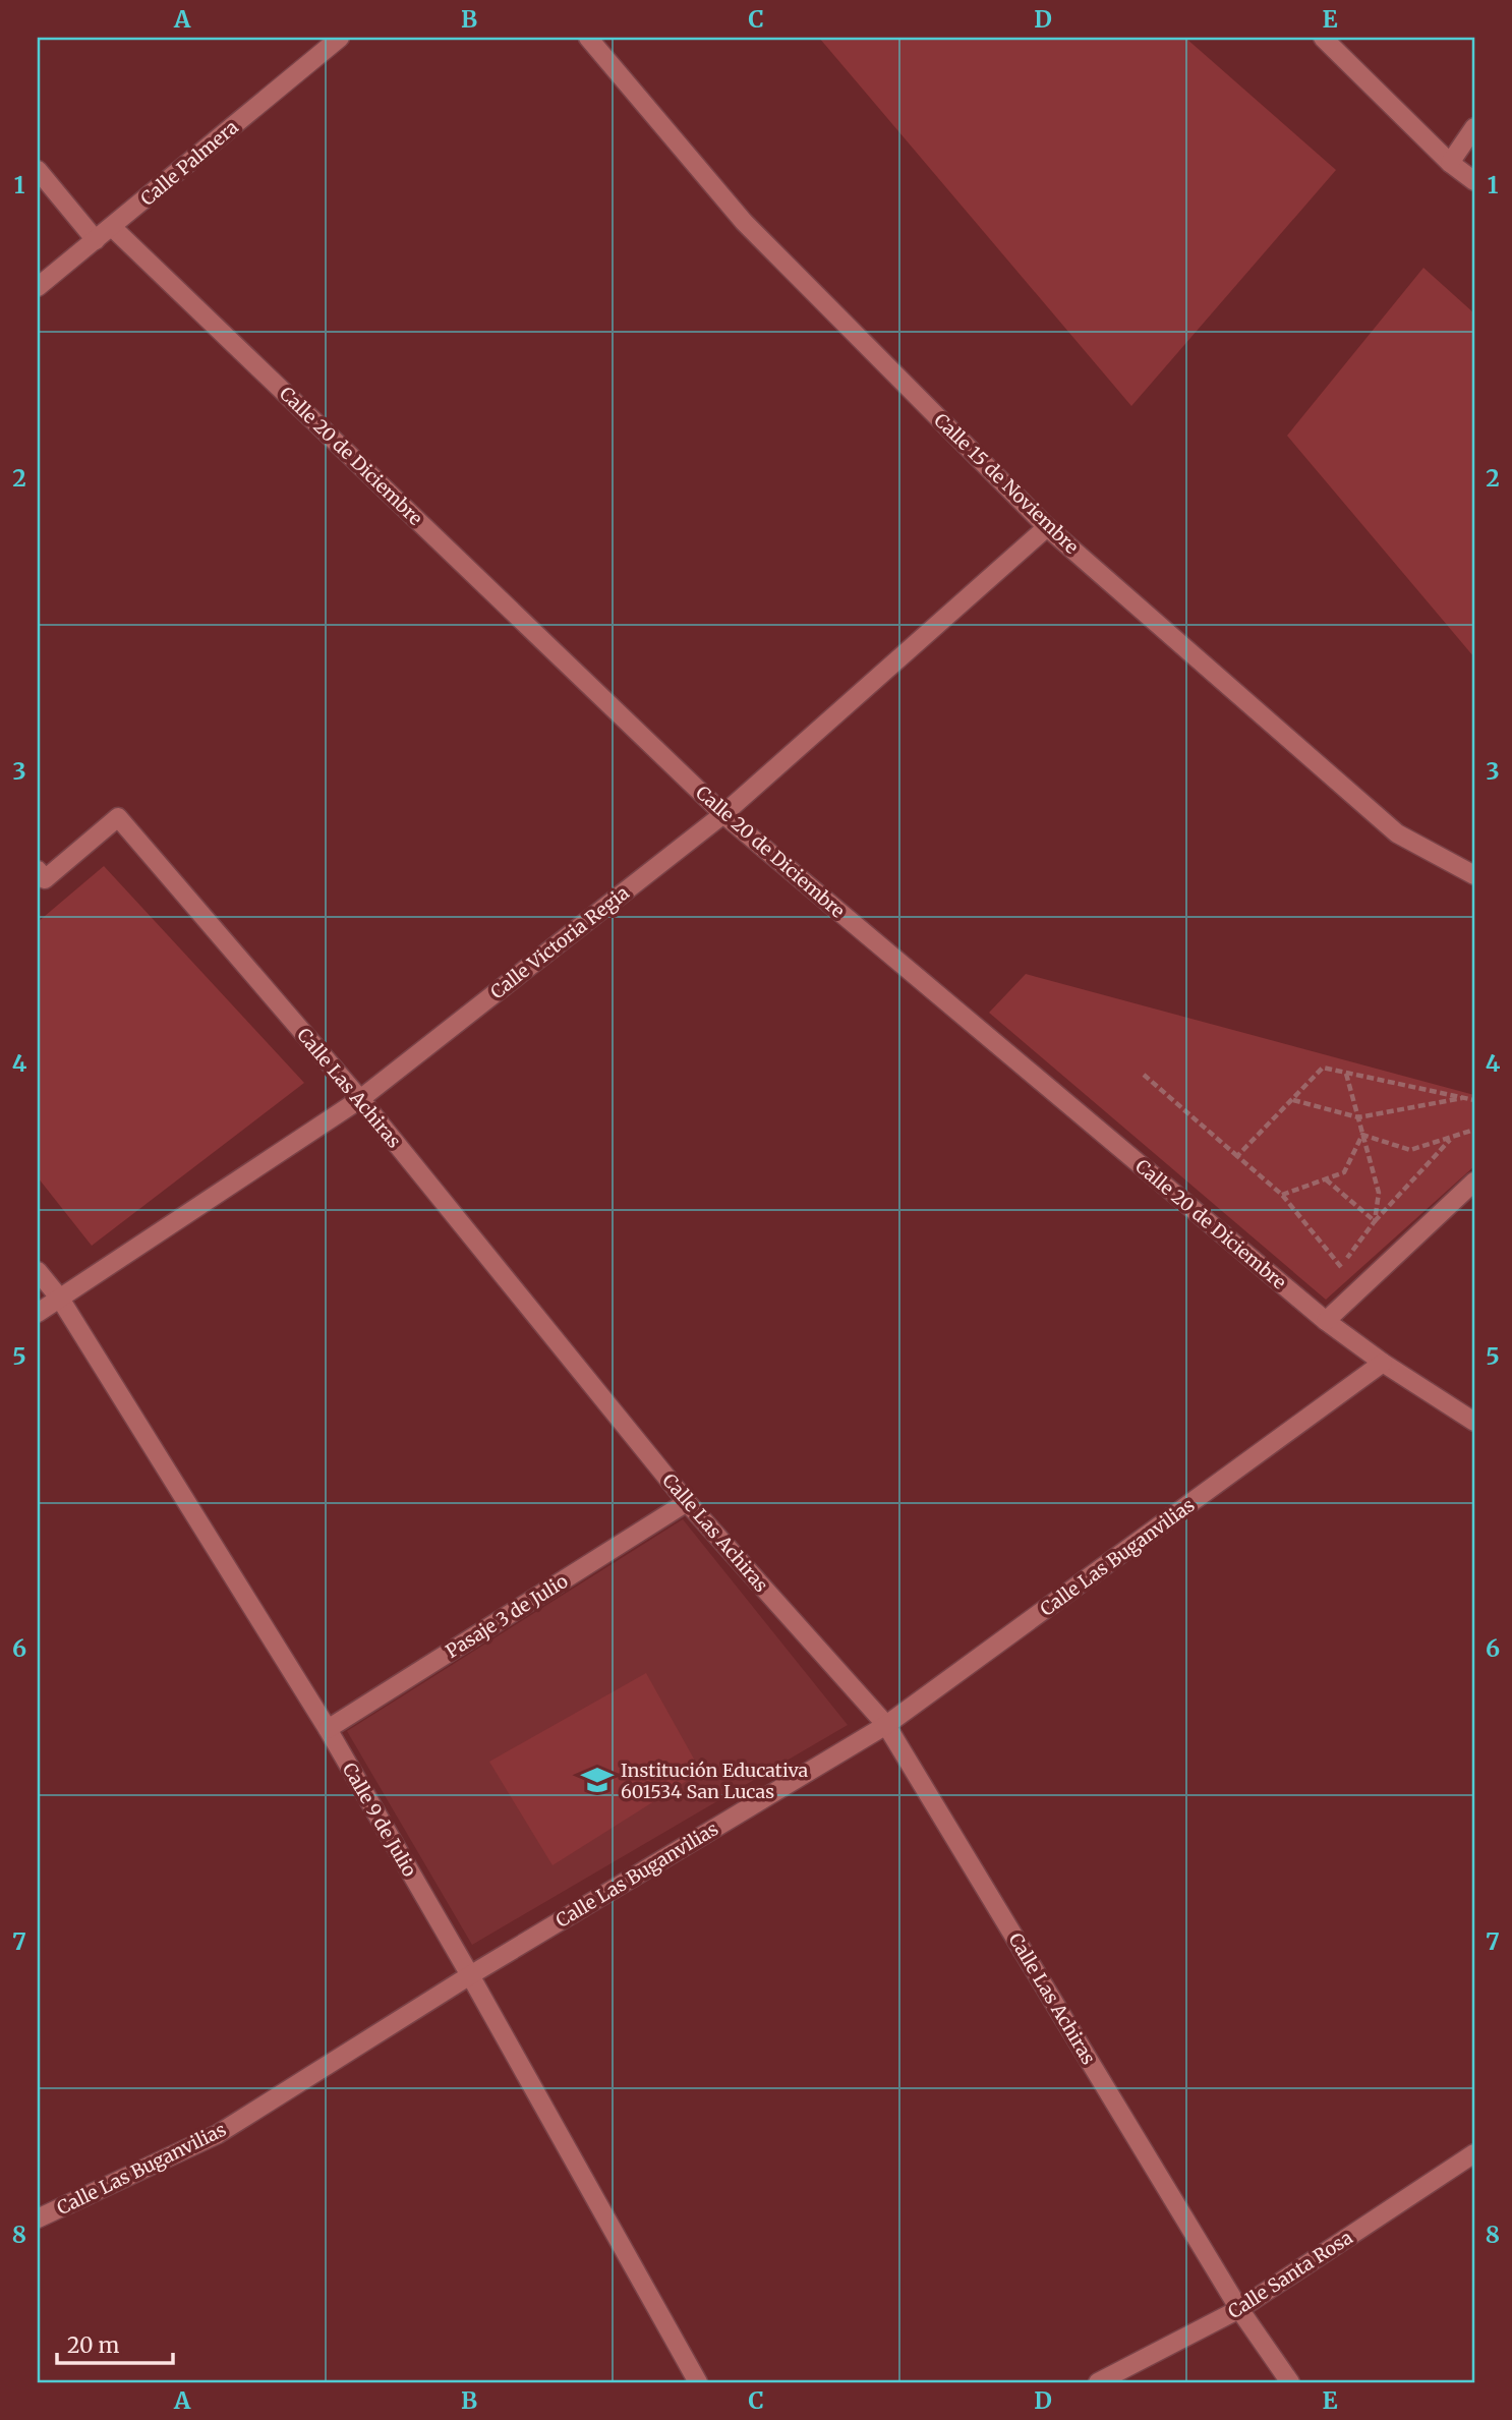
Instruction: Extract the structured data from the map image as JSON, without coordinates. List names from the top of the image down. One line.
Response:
{"streets":{"street":["Calle Palmera","Calle 20 de Diciembre","Calle 15 de Noviembre","Calle Victoria Regia","Calle Las Achiras","Calle Las Buganvilias","Pasaje 3 de Julio","Calle 9 de Julio","Calle Santa Rosa"]},"crossings":[["Calle Palmera","Calle 20 de Diciembre"],["Calle 20 de Diciembre","Calle Victoria Regia"],["Calle 20 de Diciembre","Calle Las Buganvilias"],["Calle 15 de Noviembre","Calle Victoria Regia"],["Calle Victoria Regia","Calle Las Achiras"],["Calle Victoria Regia","Calle 9 de Julio"],["Calle Las Achiras","Calle Las Buganvilias"],["Calle Las Achiras","Pasaje 3 de Julio"],["Calle Las Achiras","Calle Santa Rosa"],["Calle Las Buganvilias","Calle 9 de Julio"],["Pasaje 3 de Julio","Calle 9 de Julio"]],"places":{"school or university":["Institución Educativa 601534 San Lucas"]},"scale_bar":"20 m","grid":{"columns":["A","B","C","D","E"],"rows":["1","2","3","4","5","6","7","8"]}}
